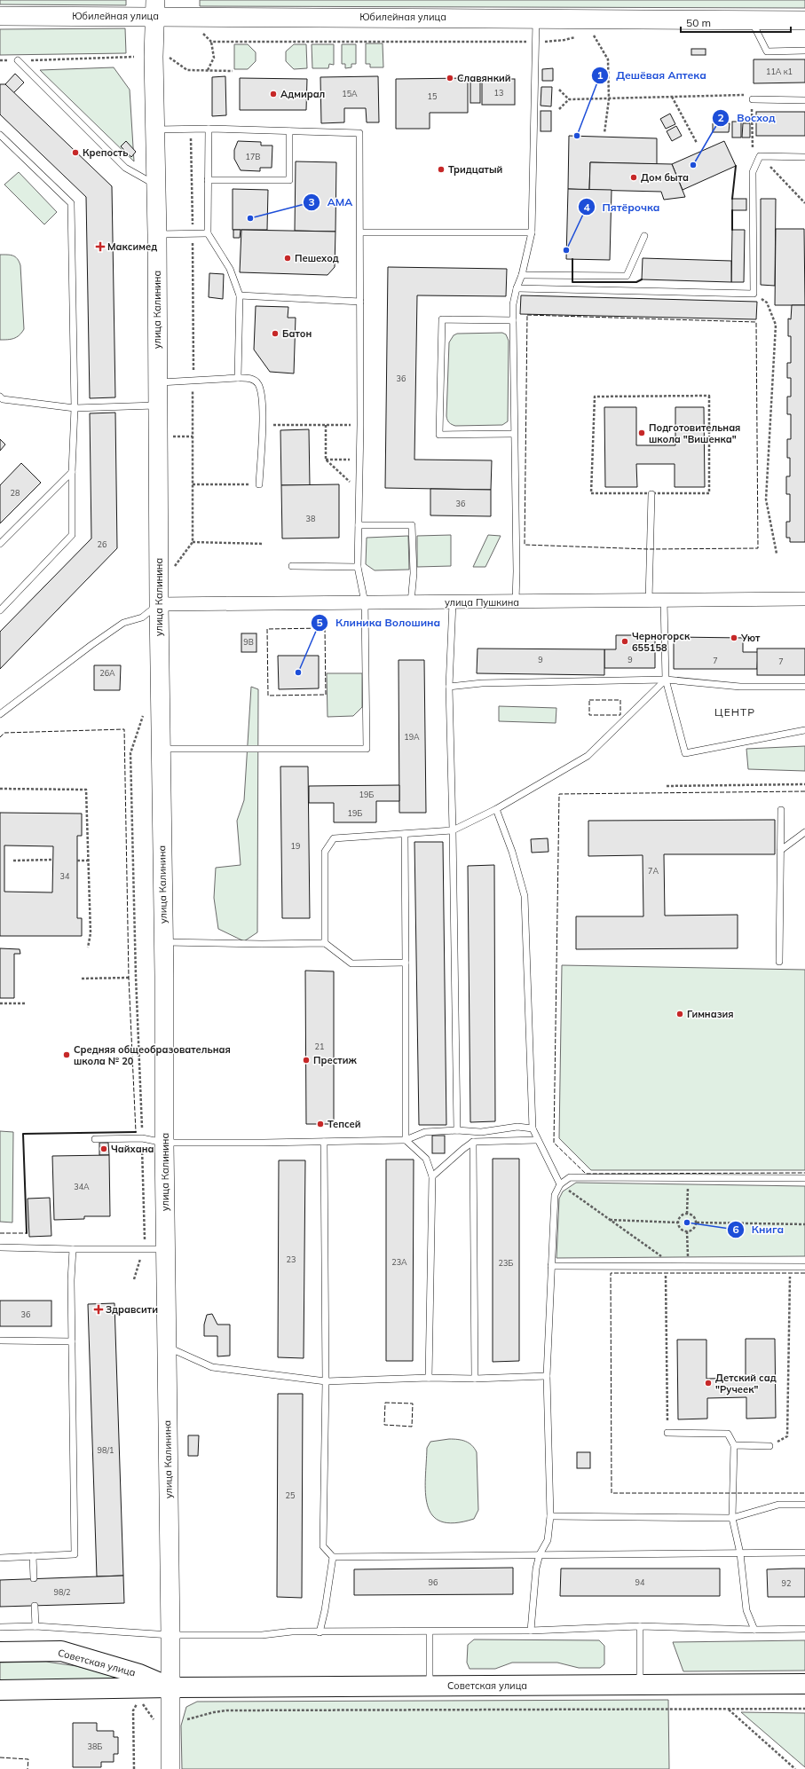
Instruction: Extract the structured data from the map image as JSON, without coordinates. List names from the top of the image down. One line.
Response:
{"streets":{"main road":["Юбилейная улица","улица Калинина","Советская улица"],"street":["улица Пушкина"]},"crossings":[["Юбилейная улица","улица Калинина"],["улица Калинина","улица Пушкина"],["улица Калинина","Советская улица"]],"districts":["ЦЕНТР"],"places":{"other":["Славянкий","Адмирал","Дешёвая Аптека","Крепость","Восход","Тридцатый","Дом быта","АМА","Пятёрочка","Пешеход","Батон","Подготовительная школа \"Вишенка\"","Уют","Черногорск 655158","Клиника Волошина","Гимназия","Средняя общеобразовательная школа № 20","Престиж","Тепсей","Чайхана","Книга","Детский сад \"Ручеек\""],"health":["Максимед","Здравсити"]},"house_numbers":["11А к1","13","15А","15","17В","36","28","36","38","26","9В","9","9","7","7","26А","19А","19Б","19Б","19","7А","34","21","34А","23","23А","23Б","36","98/1","25","96","94","92","98/2","38Б"],"scale_bar":"50 m"}
